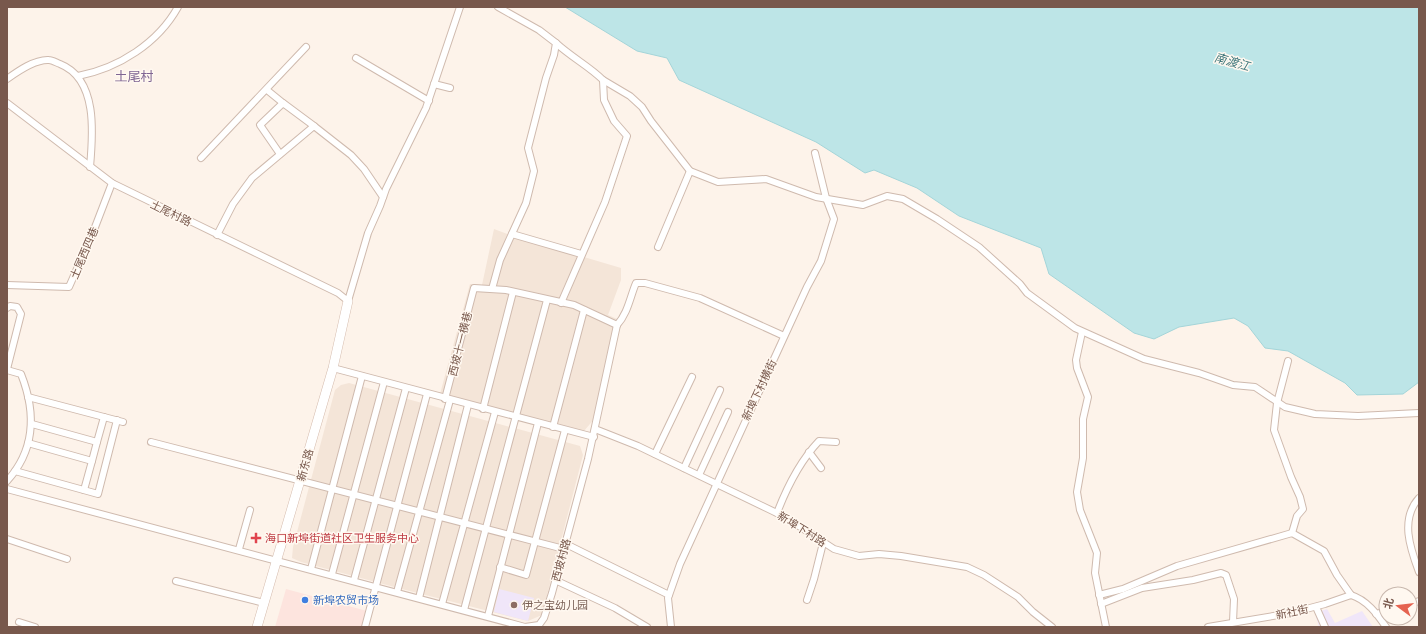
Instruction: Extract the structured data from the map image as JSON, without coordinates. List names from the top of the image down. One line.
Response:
{"streets":{"street":["土尾村路","土尾西四巷","西坡十一横巷","新埠下村横街","新东路","新埠下村路","西坡村路","新社街"]},"crossings":[["土尾村路","土尾西四巷"],["土尾村路","新东路"],["西坡十一横巷","西坡村路"],["新埠下村横街","新埠下村路"],["新东路","西坡村路"],["新埠下村路","西坡村路"]],"districts":["土尾村"],"water":["南渡江"],"places":{"health":["海口新埠街道社区卫生服务中心"],"other":["新埠农贸市场","伊之宝幼儿园"]},"north":"left"}
